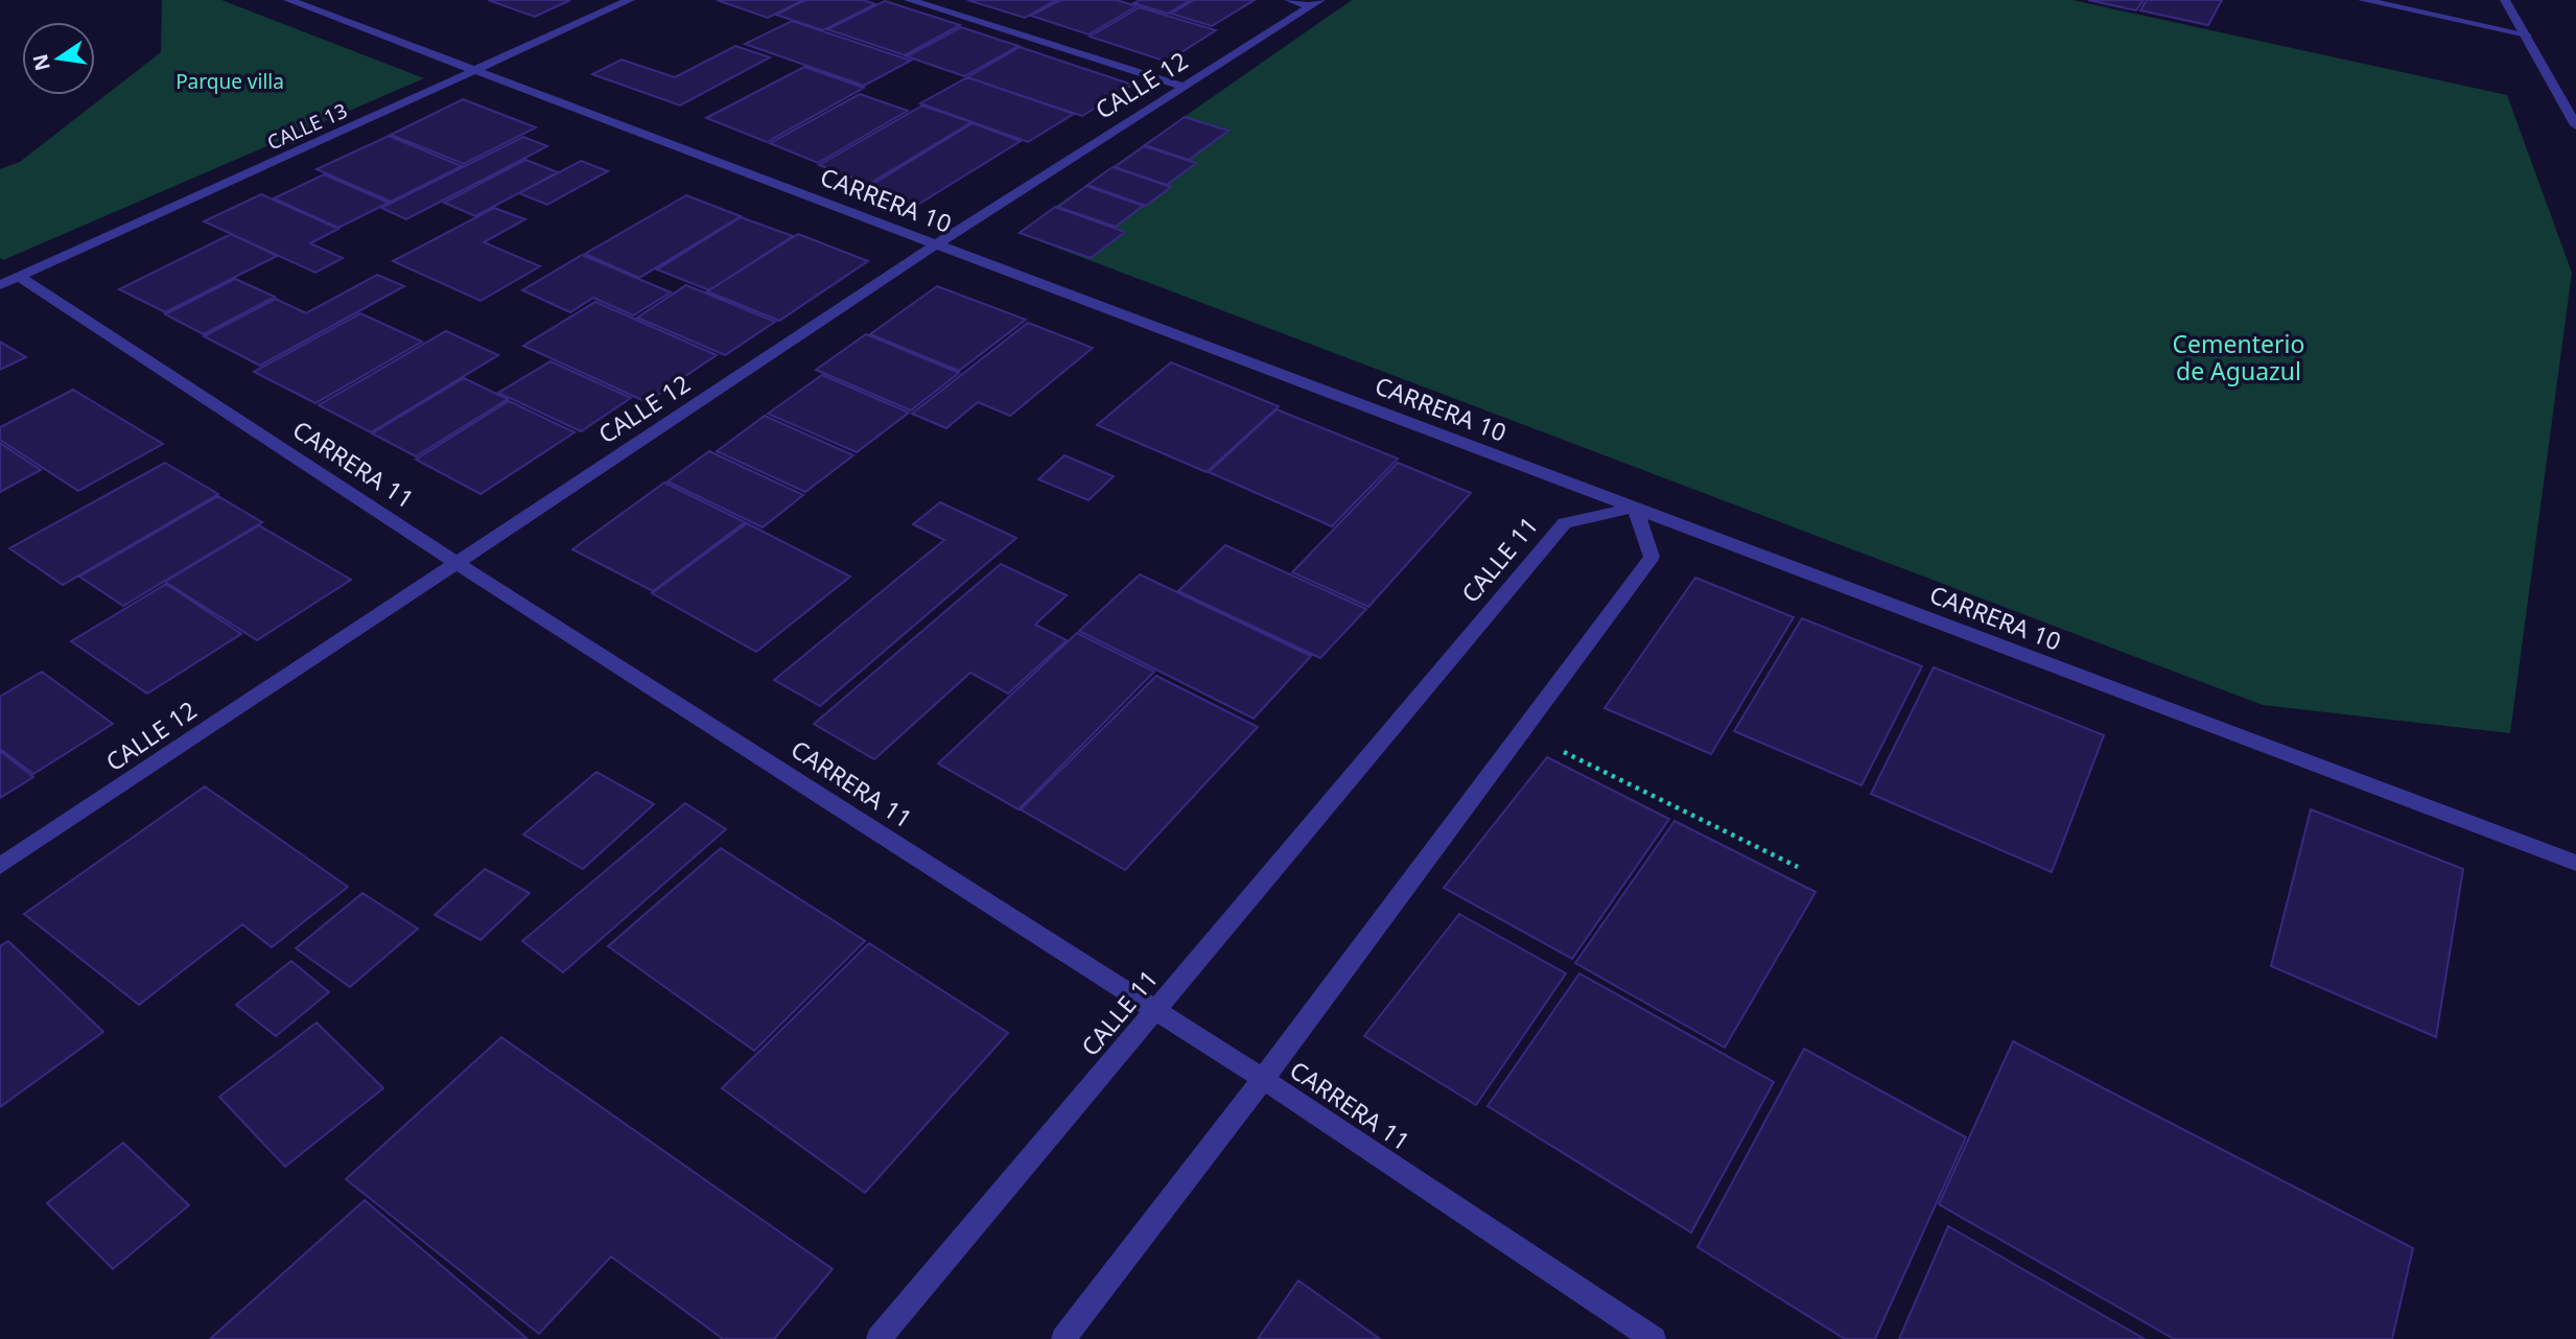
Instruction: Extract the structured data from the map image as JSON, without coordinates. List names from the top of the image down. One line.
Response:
{"streets":{"street":["CALLE 12","CALLE 13","CARRERA 10","CARRERA 11","CALLE 11"]},"crossings":[["CALLE 12","CARRERA 10"],["CALLE 12","CARRERA 11"],["CALLE 13","CARRERA 10"],["CALLE 13","CARRERA 11"],["CARRERA 10","CALLE 11"],["CARRERA 11","CALLE 11"]],"parks":["Parque villa","Cementerio de Aguazul"],"north":"left"}
